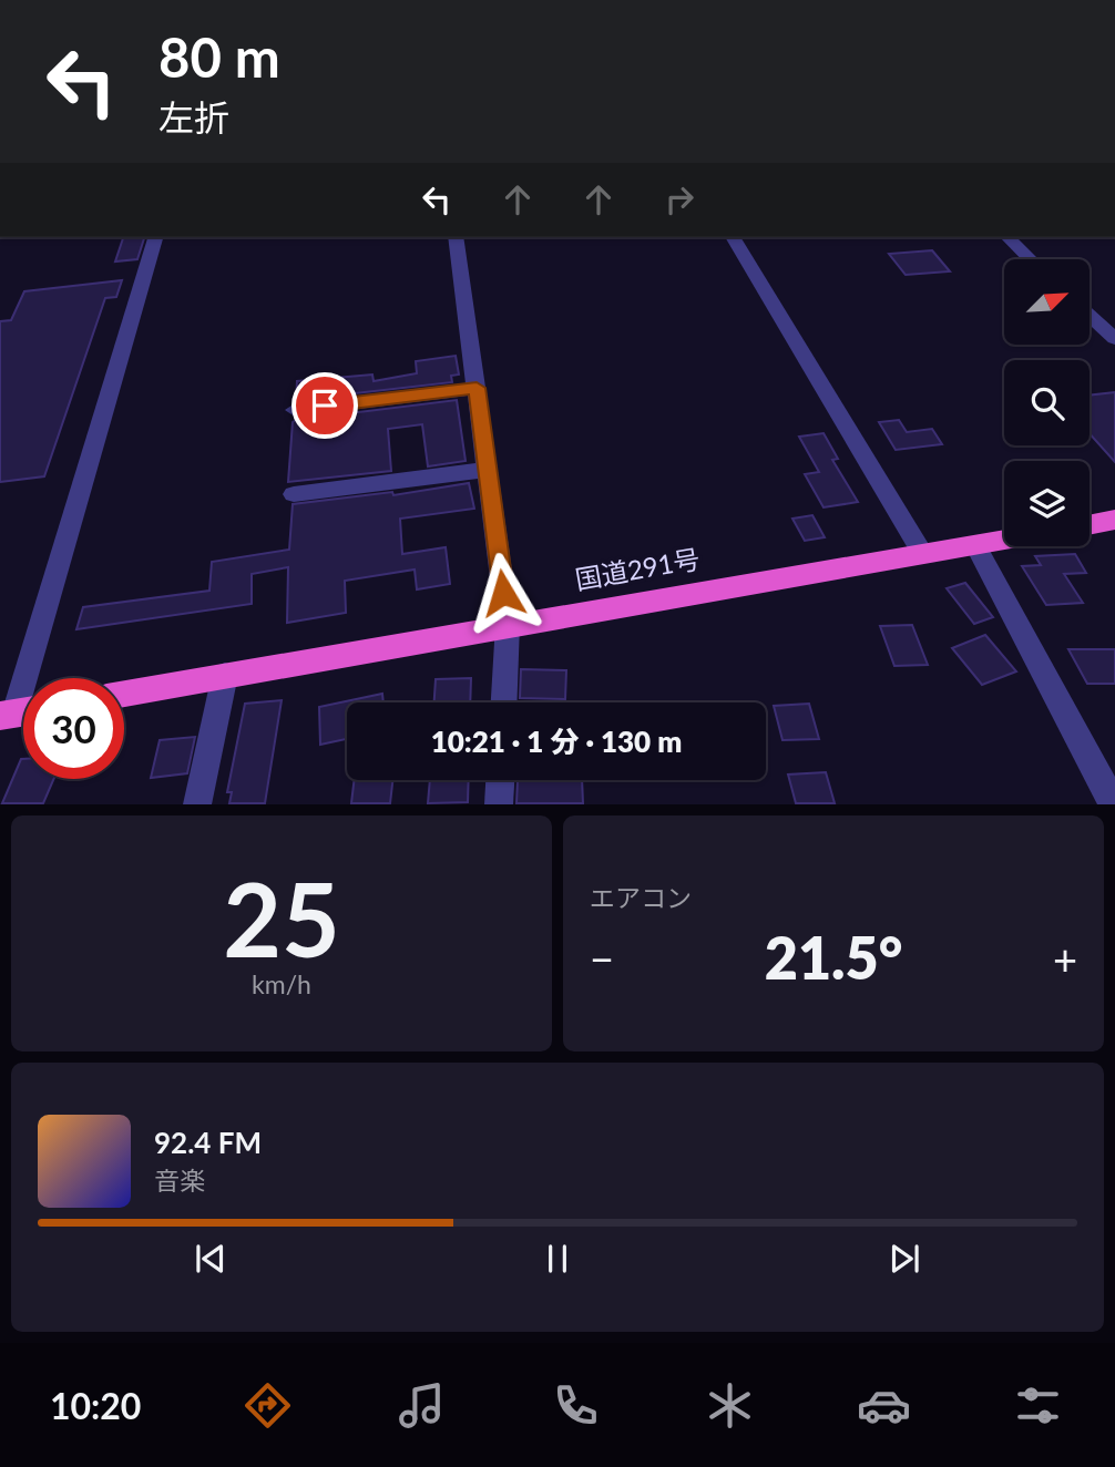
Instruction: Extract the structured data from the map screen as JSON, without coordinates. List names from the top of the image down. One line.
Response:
{"streets":{"highway":["国道291号"]},"north":"top right","page":{"turn":["80 m","左折"],"limit":"30","trip":"10:21 · 1 分 · 130 m","tile":[["25","km/h"],"エアコン"],"heat":["−","21.5°","+"],"song":["92.4 FM","音楽"],"tabs":"10:20"}}
